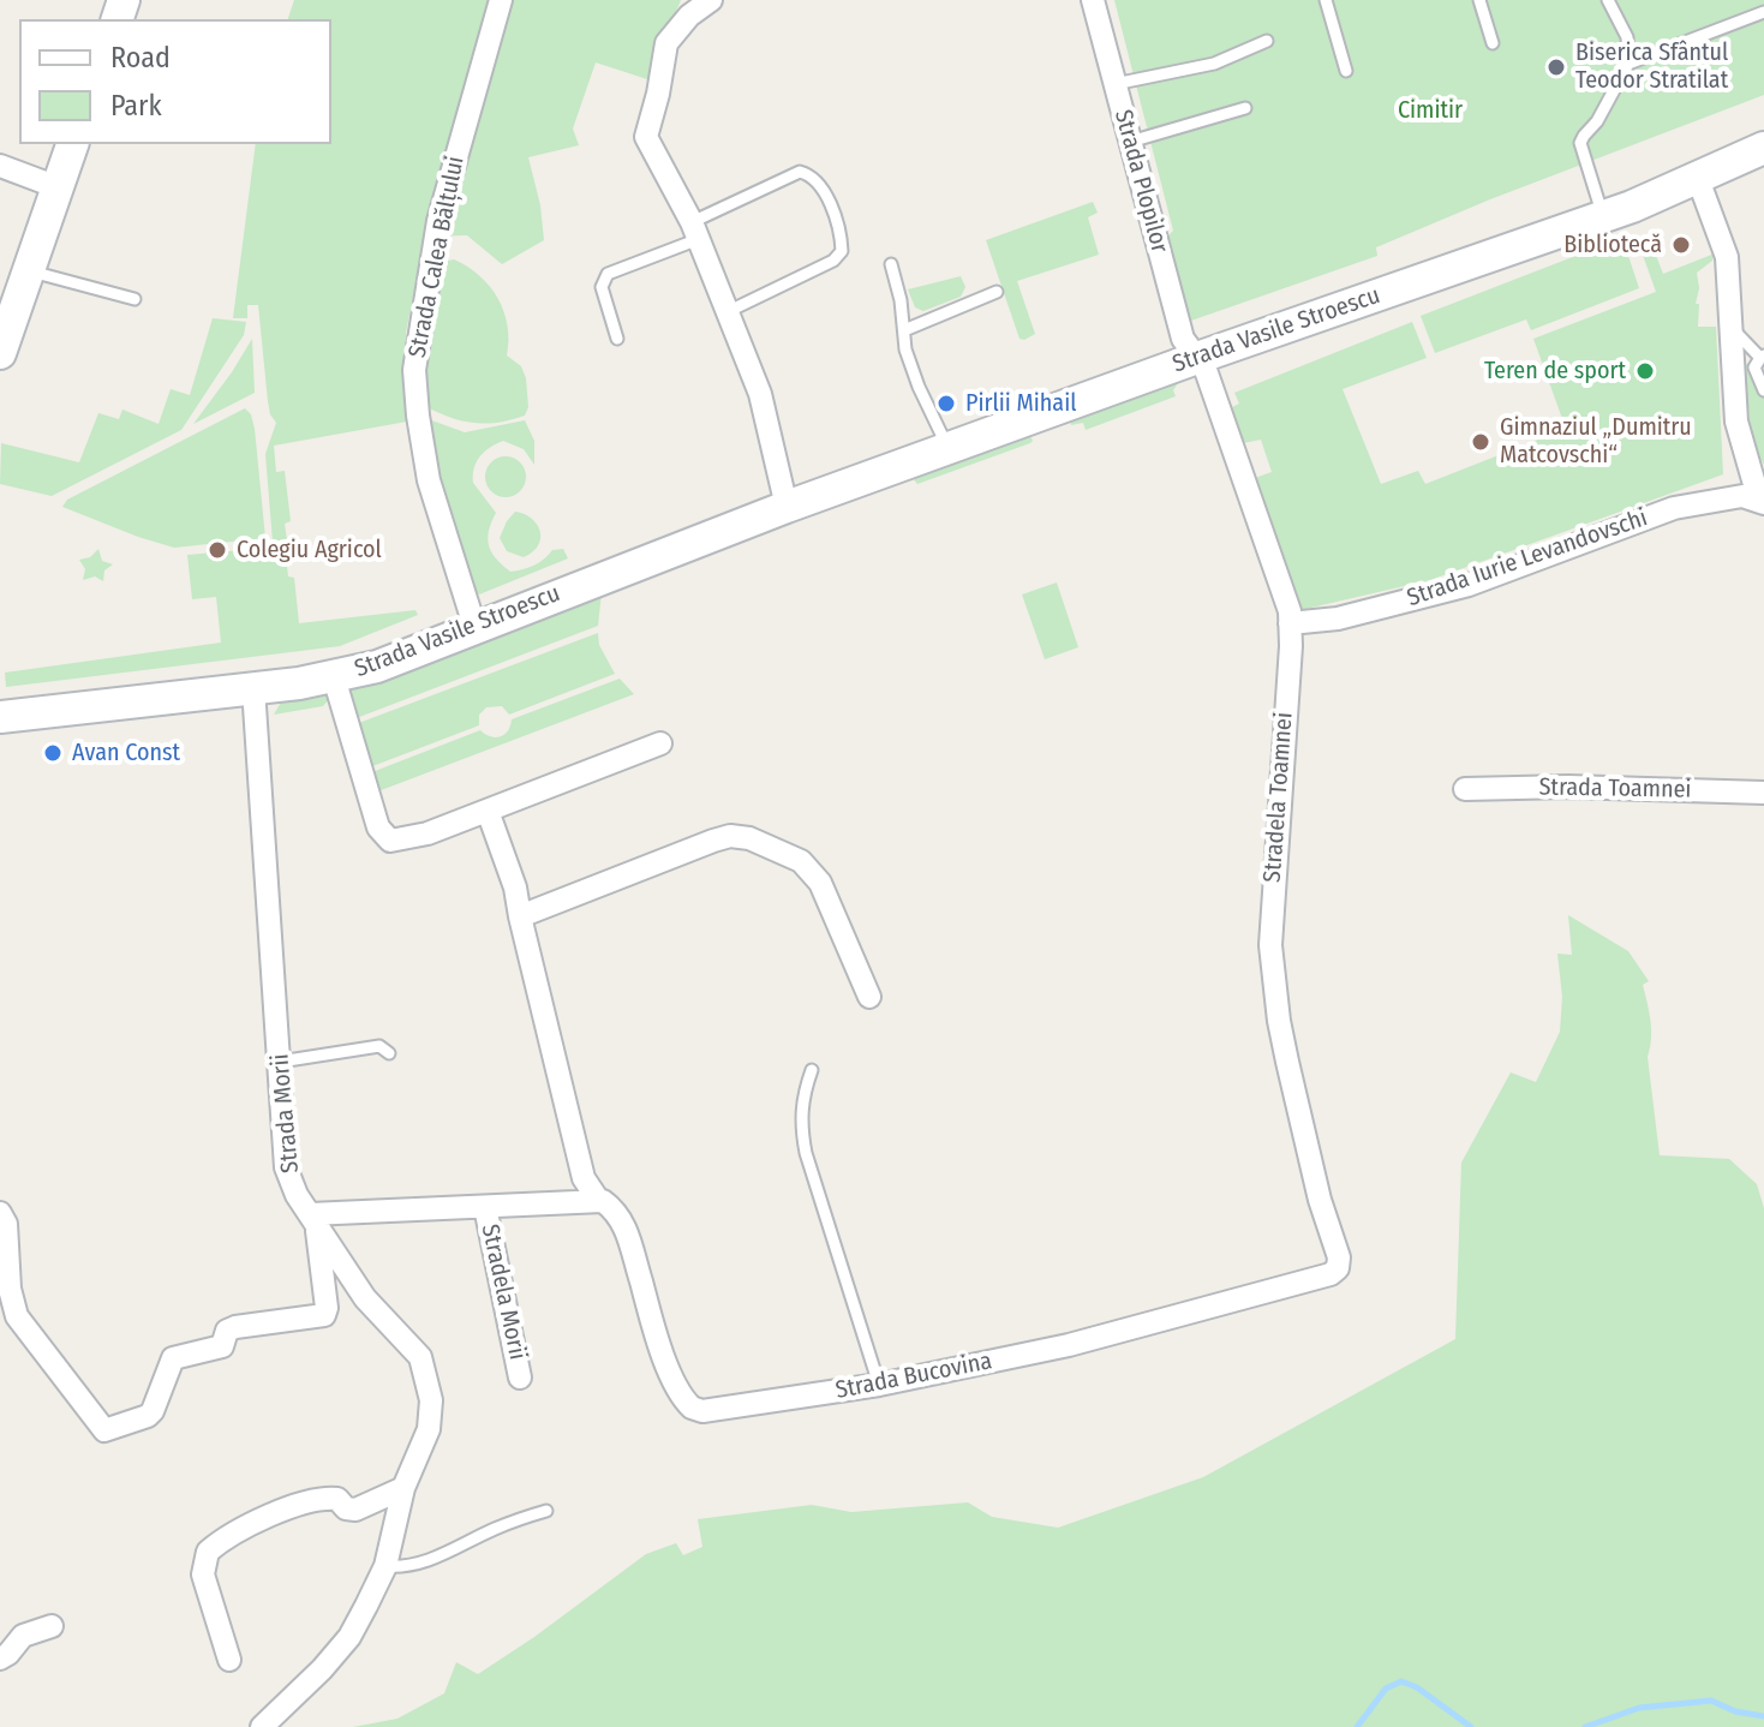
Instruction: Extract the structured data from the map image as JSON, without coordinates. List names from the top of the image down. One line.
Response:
{"streets":{"main road":["Strada Vasile Stroescu"],"street":["Strada Plopilor","Strada Calea Bălțului","Strada Iurie Levandovschi","Strada Toamnei","Stradela Toamnei","Strada Morii","Stradela Morii","Strada Bucovina"]},"crossings":[["Strada Plopilor","Strada Vasile Stroescu"],["Strada Plopilor","Stradela Toamnei"],["Strada Calea Bălțului","Strada Vasile Stroescu"],["Strada Vasile Stroescu","Stradela Toamnei"],["Strada Vasile Stroescu","Strada Morii"],["Strada Iurie Levandovschi","Stradela Toamnei"],["Stradela Toamnei","Strada Bucovina"]],"parks":["Cimitir"],"places":["Biserica Sfântul Teodor Stratilat","Bibliotecă","Teren de sport","Pirlii Mihail","Gimnaziul „Dumitru Matcovschi“","Colegiu Agricol","Avan Const"],"legend":["Road","Park"]}
